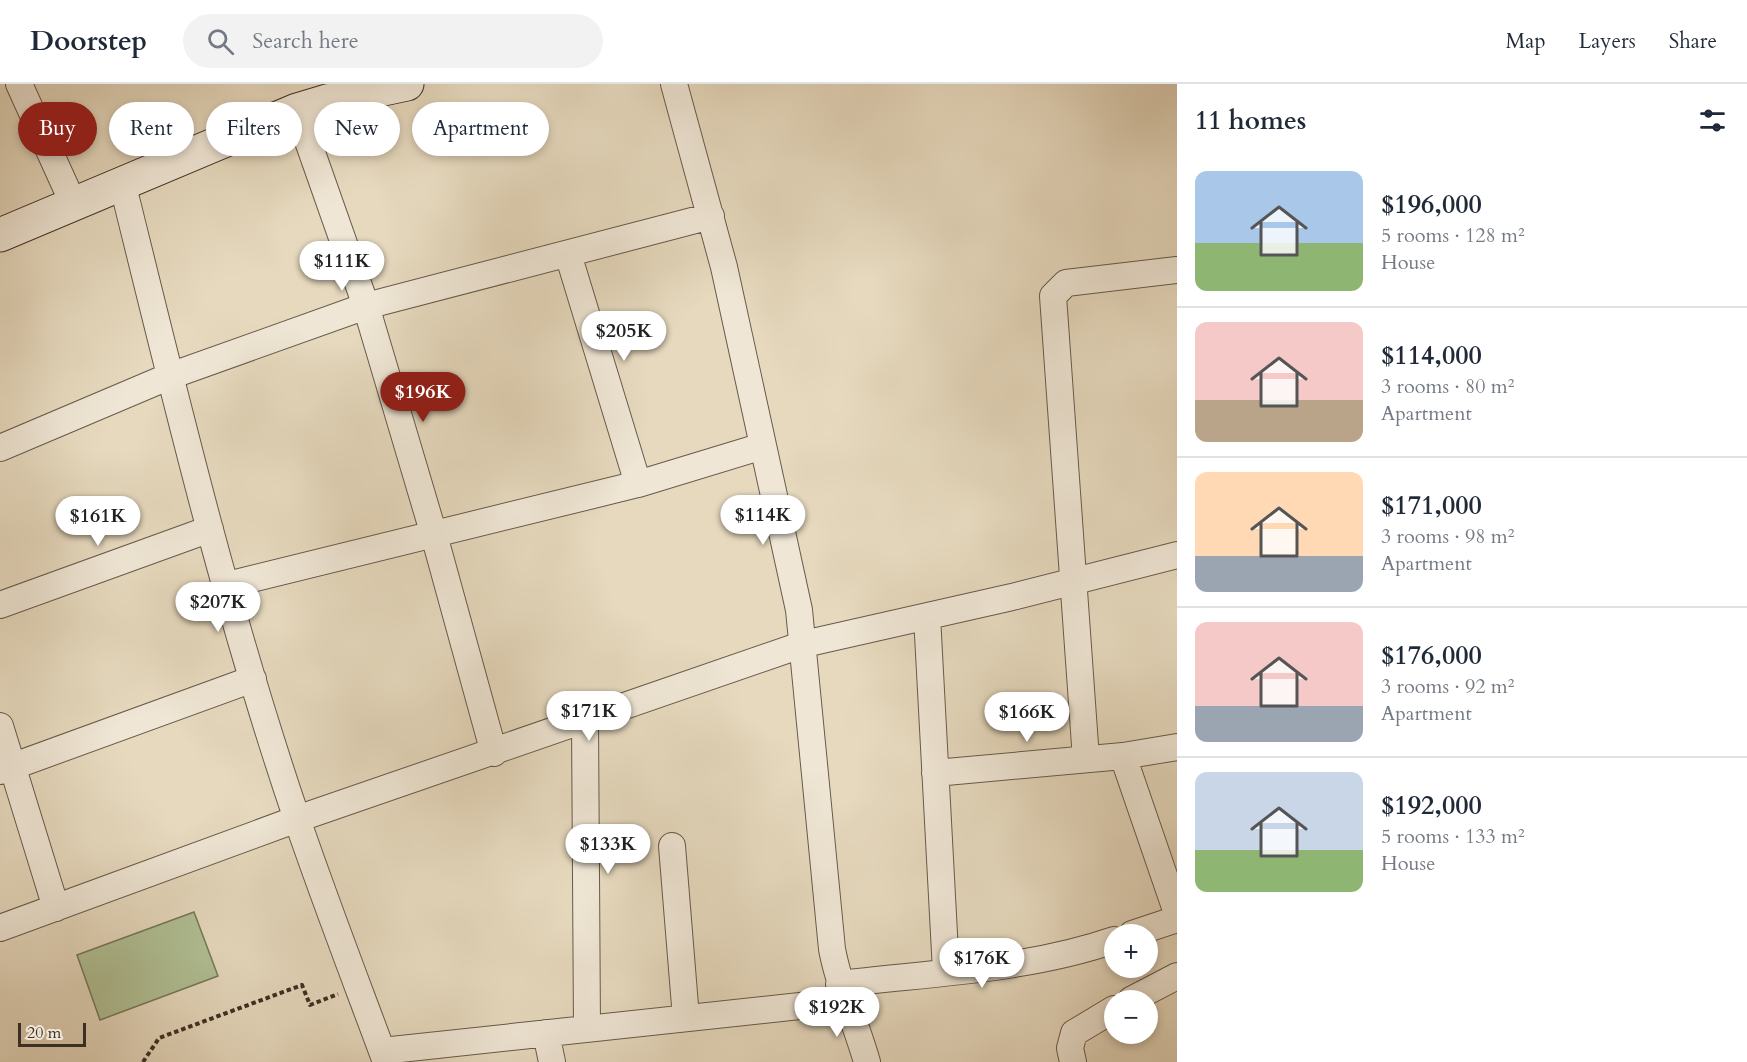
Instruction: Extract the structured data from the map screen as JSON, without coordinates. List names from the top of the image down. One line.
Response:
{"scale_bar":"20 m","page":{"header":"Doorstep","search":"Search here","nav":["Map","Layers","Share"],"heading":"11 homes","chip":["Buy","Rent","Filters","New","Apartment"],"list":[{"name":"$196,000","note":"5 rooms · 128 m² · House"},{"name":"$114,000","note":"3 rooms · 80 m² · Apartment"},{"name":"$171,000","note":"3 rooms · 98 m² · Apartment"},{"name":"$176,000","note":"3 rooms · 92 m² · Apartment"},{"name":"$192,000","note":"5 rooms · 133 m² · House"}],"price":["$111K","$205K","$196K","$114K","$161K","$207K","$171K","$166K","$133K","$176K","$192K"],"map_buttons":["+","−"],"scale":"20 m"}}
